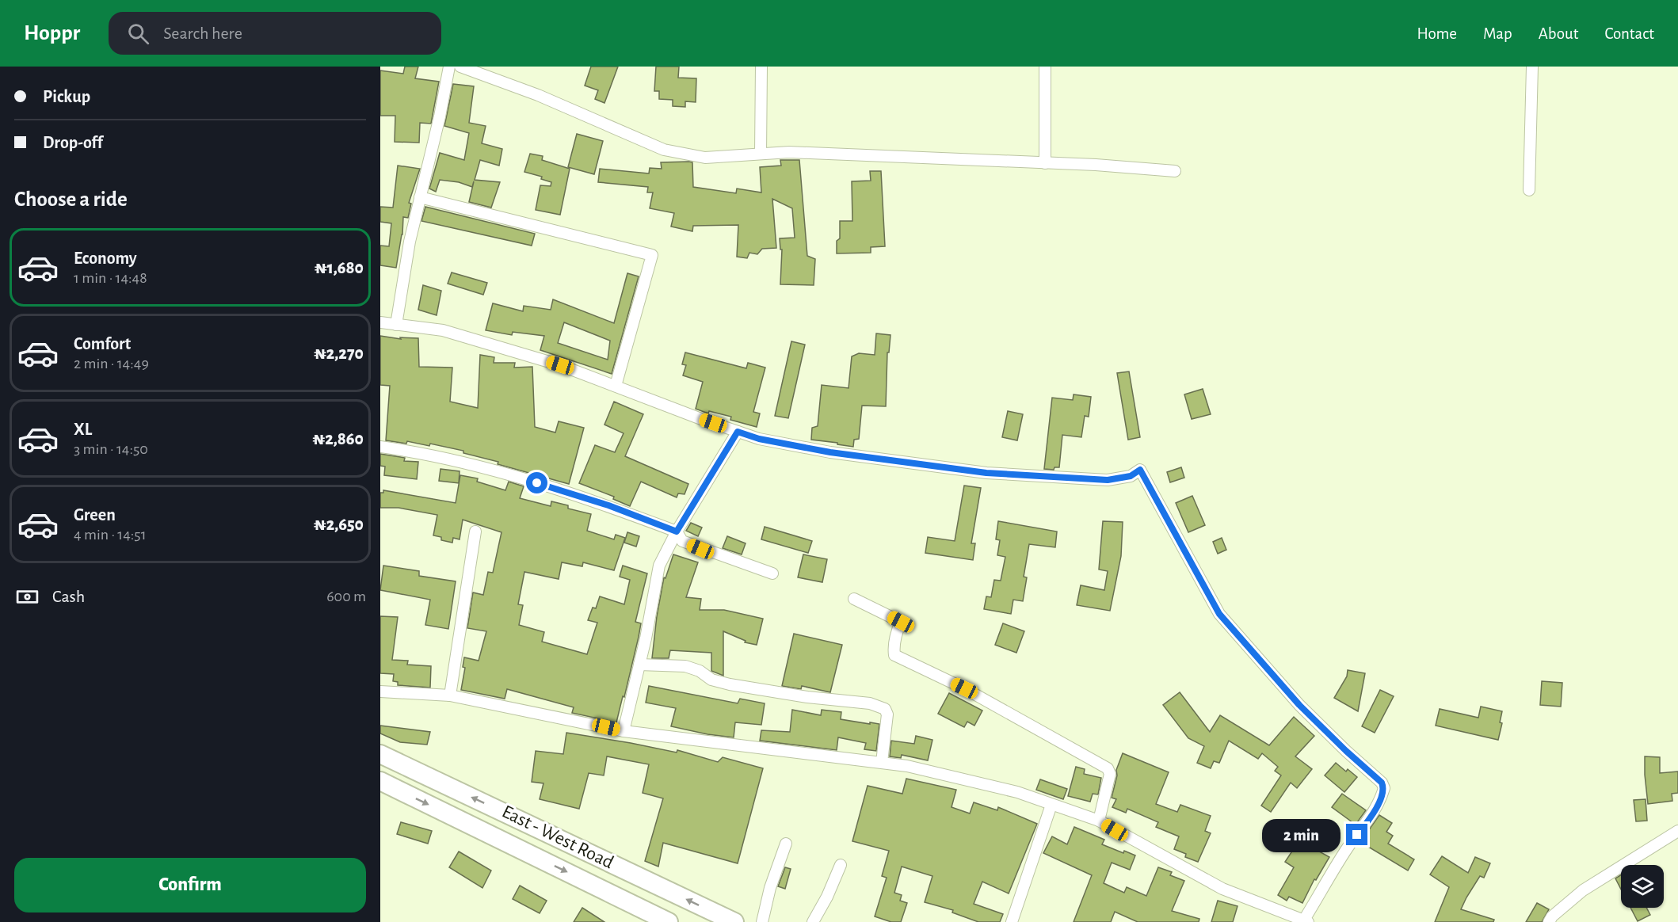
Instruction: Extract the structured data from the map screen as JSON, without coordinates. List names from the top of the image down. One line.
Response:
{"streets":{"main road":["East - West Road"]},"page":{"header":"Hoppr","search":"Search here","nav":["Home","Map","About","Contact"],"banner":["Pickup","Drop-off"],"heading":"Choose a ride","list":[{"name":"Economy","note":"1 min · 14:48","value":"₦1,680"},{"name":"Comfort","note":"2 min · 14:49","value":"₦2,270"},{"name":"XL","note":"3 min · 14:50","value":"₦2,860"},{"name":"Green","note":"4 min · 14:51","value":"₦2,650"}],"pay":["Cash","600 m"],"bubble":"2 min","buttons":"Confirm"}}
